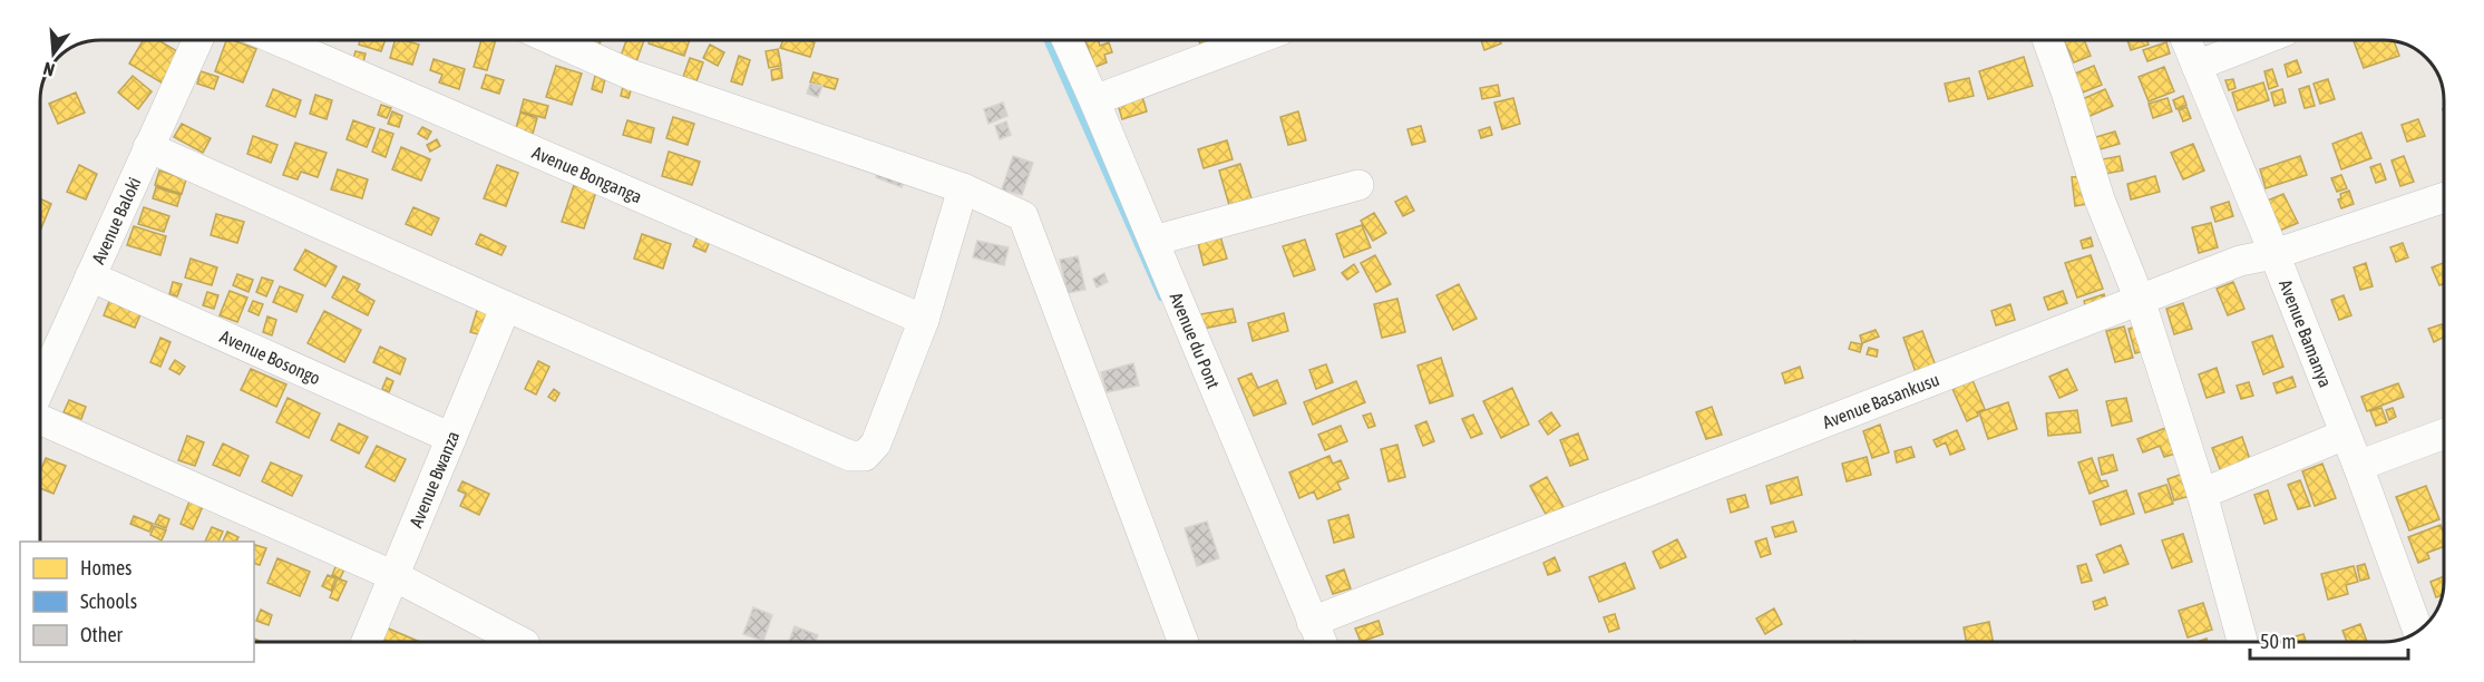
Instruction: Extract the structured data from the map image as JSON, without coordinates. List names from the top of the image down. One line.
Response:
{"streets":{"street":["Avenue Bonganga","Avenue Baloki","Avenue Bamanya","Avenue du Pont","Avenue Bosongo","Avenue Basankusu","Avenue Bwanza"]},"crossings":[["Avenue Baloki","Avenue Bosongo"],["Avenue Bamanya","Avenue Basankusu"],["Avenue du Pont","Avenue Basankusu"],["Avenue Bosongo","Avenue Bwanza"]],"legend":["Homes","Schools","Other"],"scale_bar":"50 m","north":"bottom"}
